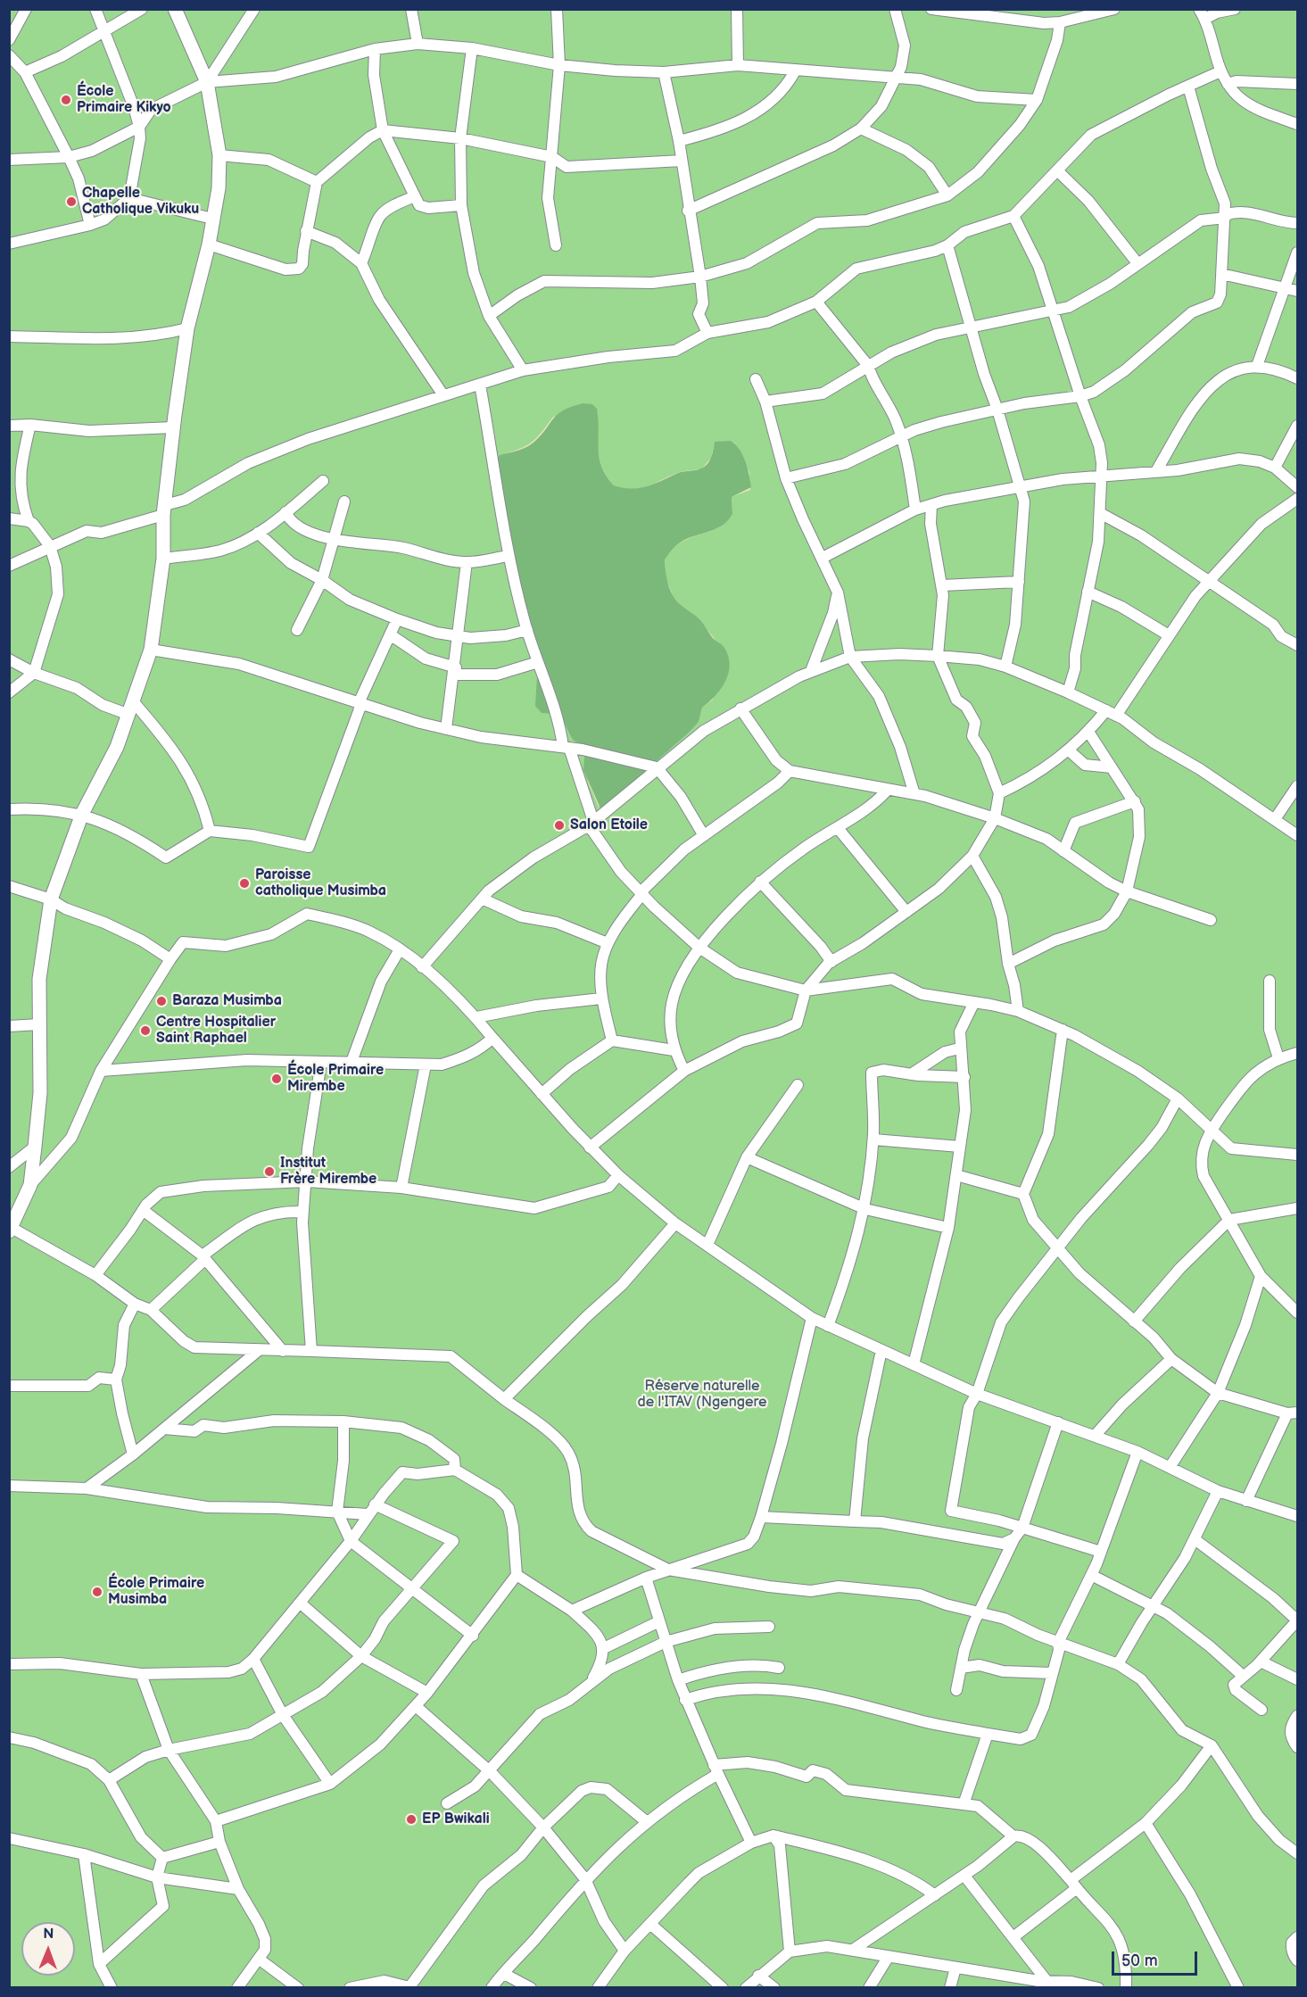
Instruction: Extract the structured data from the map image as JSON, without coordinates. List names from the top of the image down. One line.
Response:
{"parks":["Réserve naturelle de l'ITAV (Ngengere"],"places":["École Primaire Kikyo","Chapelle Catholique Vikuku","Salon Etoile","Paroisse catholique Musimba","Baraza Musimba","Centre Hospitalier Saint Raphael","École Primaire Mirembe","Institut Frère Mirembe","École Primaire Musimba","EP Bwikali"],"scale_bar":"50 m","north":"top"}
